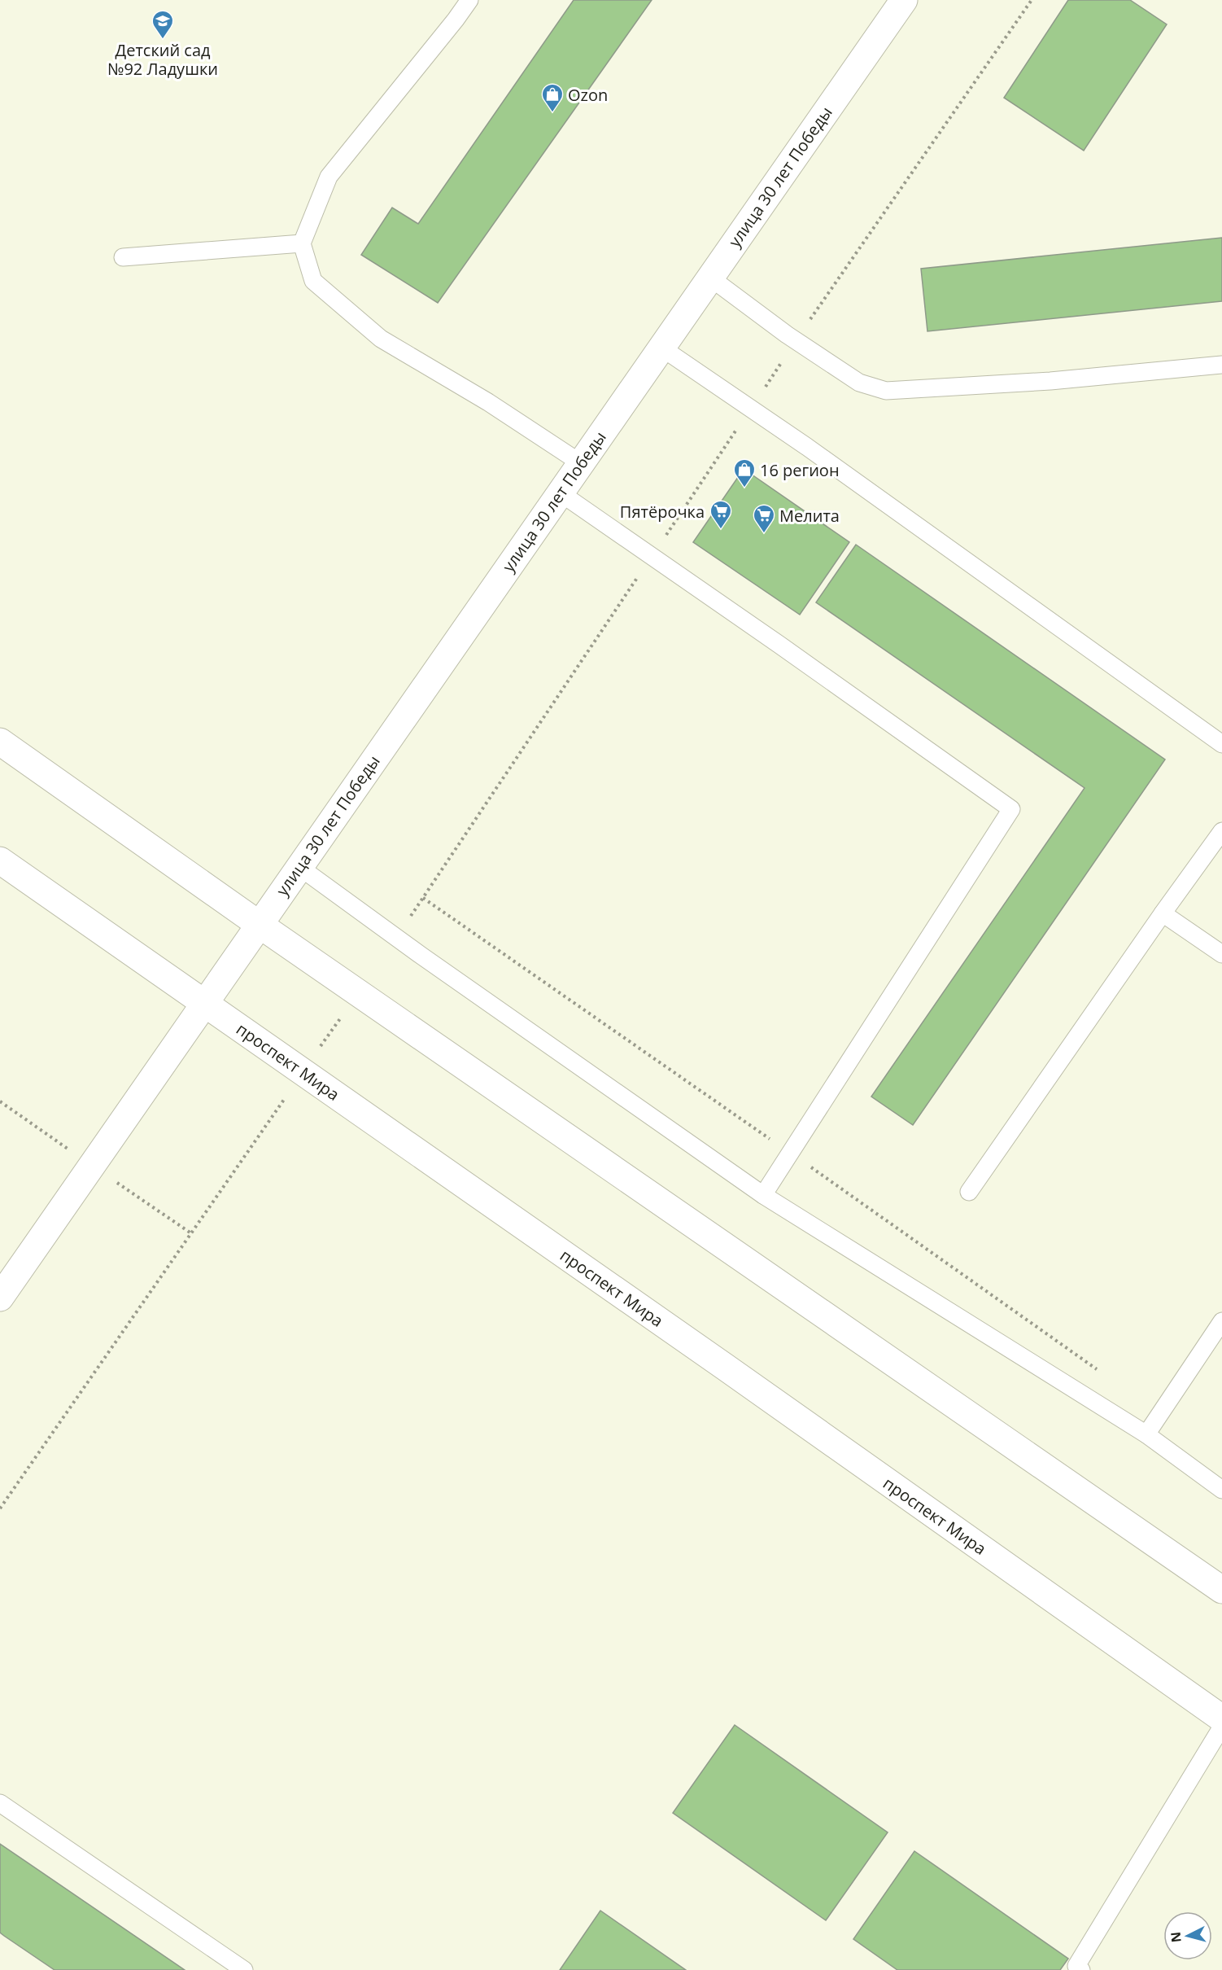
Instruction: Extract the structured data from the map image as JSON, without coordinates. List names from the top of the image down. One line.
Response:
{"streets":{"street":["улица 30 лет Победы","проспект Мира"]},"crossings":[["улица 30 лет Победы","проспект Мира"]],"places":{"school or university":["Детский сад №92 Ладушки"],"shop":["Ozon","16 регион"],"supermarket":["Пятёрочка","Мелита"]},"north":"left"}
